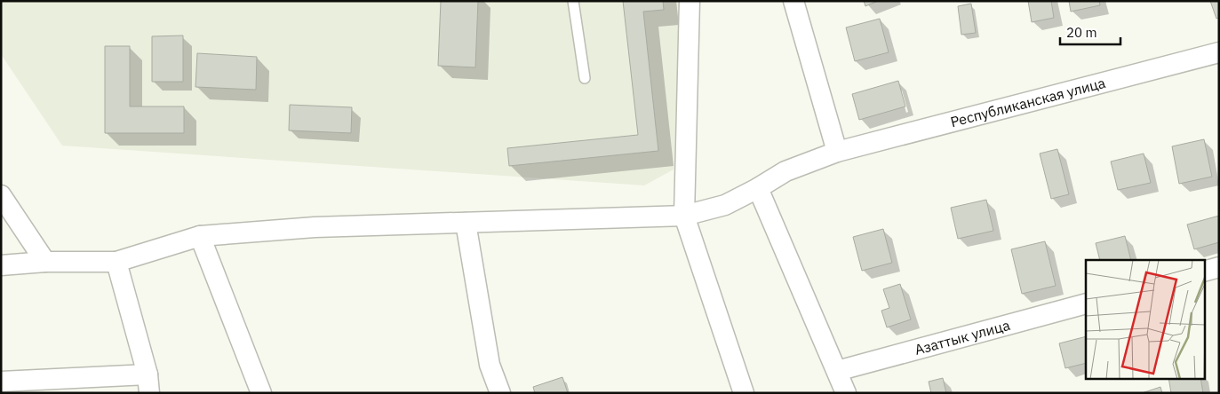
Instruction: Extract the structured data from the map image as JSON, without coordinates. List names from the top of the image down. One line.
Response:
{"streets":{"street":["Республиканская улица","Азаттык улица"]},"scale_bar":"20 m"}
